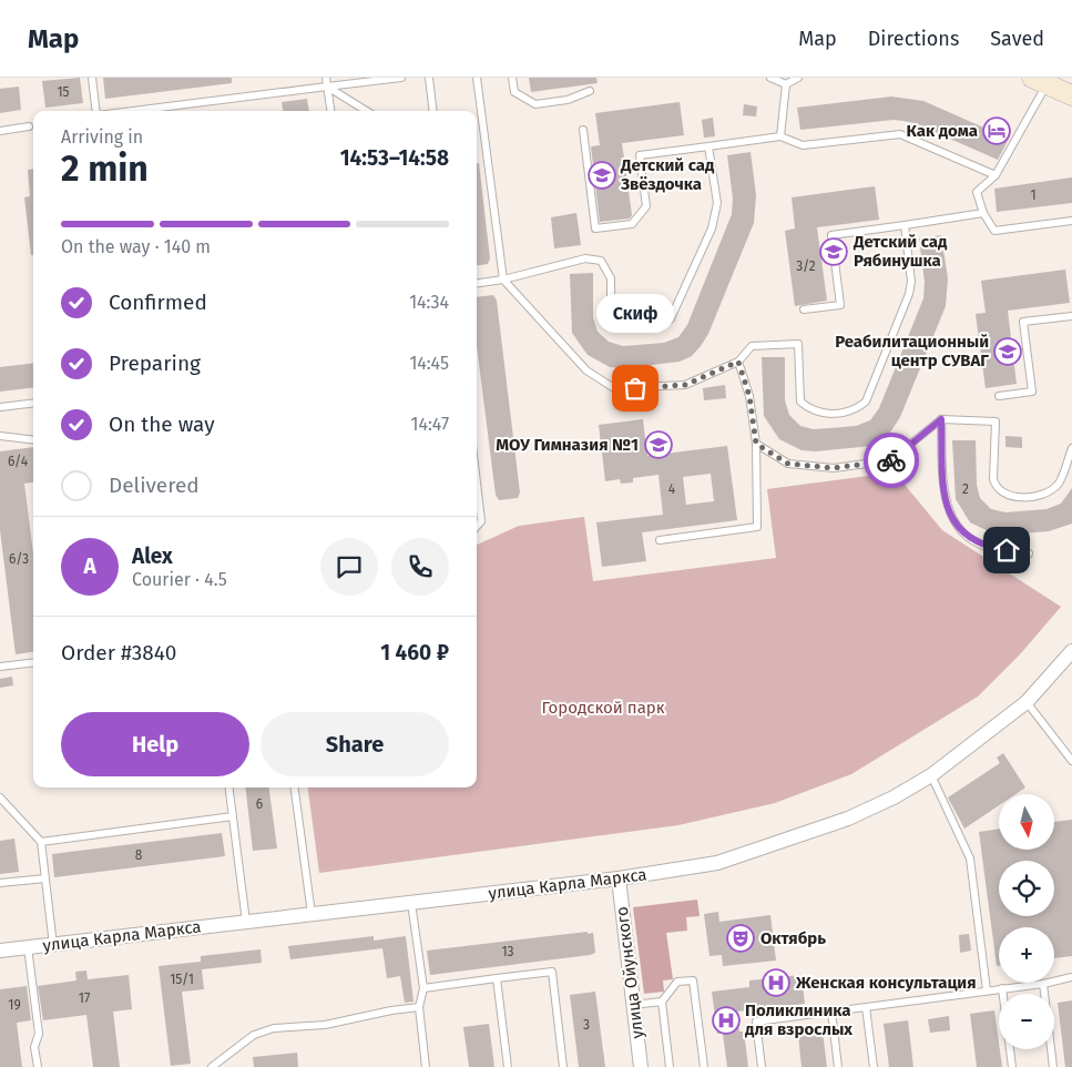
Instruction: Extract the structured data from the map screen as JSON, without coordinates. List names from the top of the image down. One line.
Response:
{"streets":{"street":["улица Карла Маркса","улица Ойунского"]},"crossings":[["улица Карла Маркса","улица Ойунского"]],"parks":["Городской парк"],"places":{"hotel":["Как дома"],"school or university":["Детский сад Звёздочка","Детский сад Рябинушка","Реабилитационный центр СУВАГ","МОУ Гимназия №1"],"other":["Скиф"],"theatre":["Октябрь"],"hospital":["Женская консультация","Поликлиника для взрослых"]},"house_numbers":["15","1","3/2","6/4","4","2","6/3","6","8","13","15/1","17","19","3"],"north":"bottom","page":{"header":"Map","nav":["Map","Directions","Saved"],"heading":["2 min","Arriving in","14:53–14:58"],"panel":["Alex","Courier · 4.5","Order #3840","1 460 ₽"],"bar":"On the way · 140 m","list":[["Confirmed","14:34"],["Preparing","14:45"],["On the way","14:47"],"Delivered"],"bubble":"Скиф","round":"A","buttons":["Help","Share"],"map_buttons":["+","−"]}}
